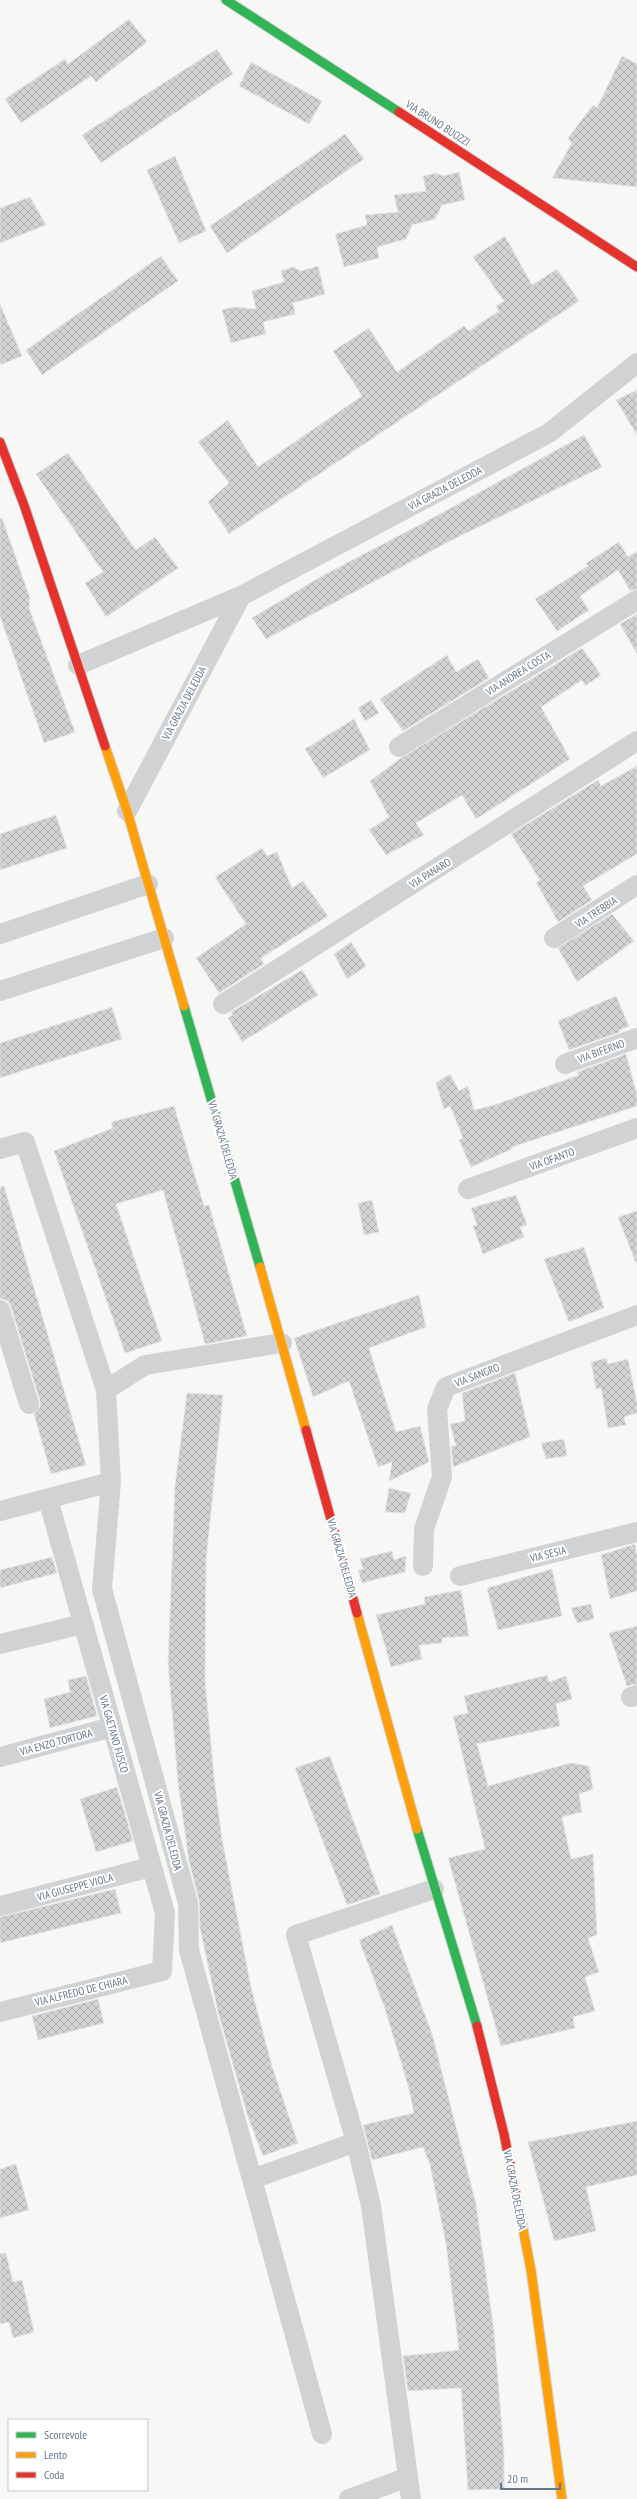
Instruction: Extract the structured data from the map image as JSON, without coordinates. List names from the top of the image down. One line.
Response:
{"streets":{"street":["VIA BRUNO BUOZZI","VIA GRAZIA DELEDDA","VIA ANDREA COSTA","VIA PANARO","VIA TREBBIA","VIA BIFERNO","VIA OFANTO","VIA SANGRO","VIA SESIA","VIA GAETANO FUSCO","VIA ENZO TORTORA","VIA GIUSEPPE VIOLA","VIA ALFREDO DE CHIARA"]},"crossings":[["VIA GAETANO FUSCO","VIA ENZO TORTORA"],["VIA GAETANO FUSCO","VIA GIUSEPPE VIOLA"],["VIA GAETANO FUSCO","VIA ALFREDO DE CHIARA"]],"legend":["Scorrevole","Lento","Coda"],"scale_bar":"20 m"}
